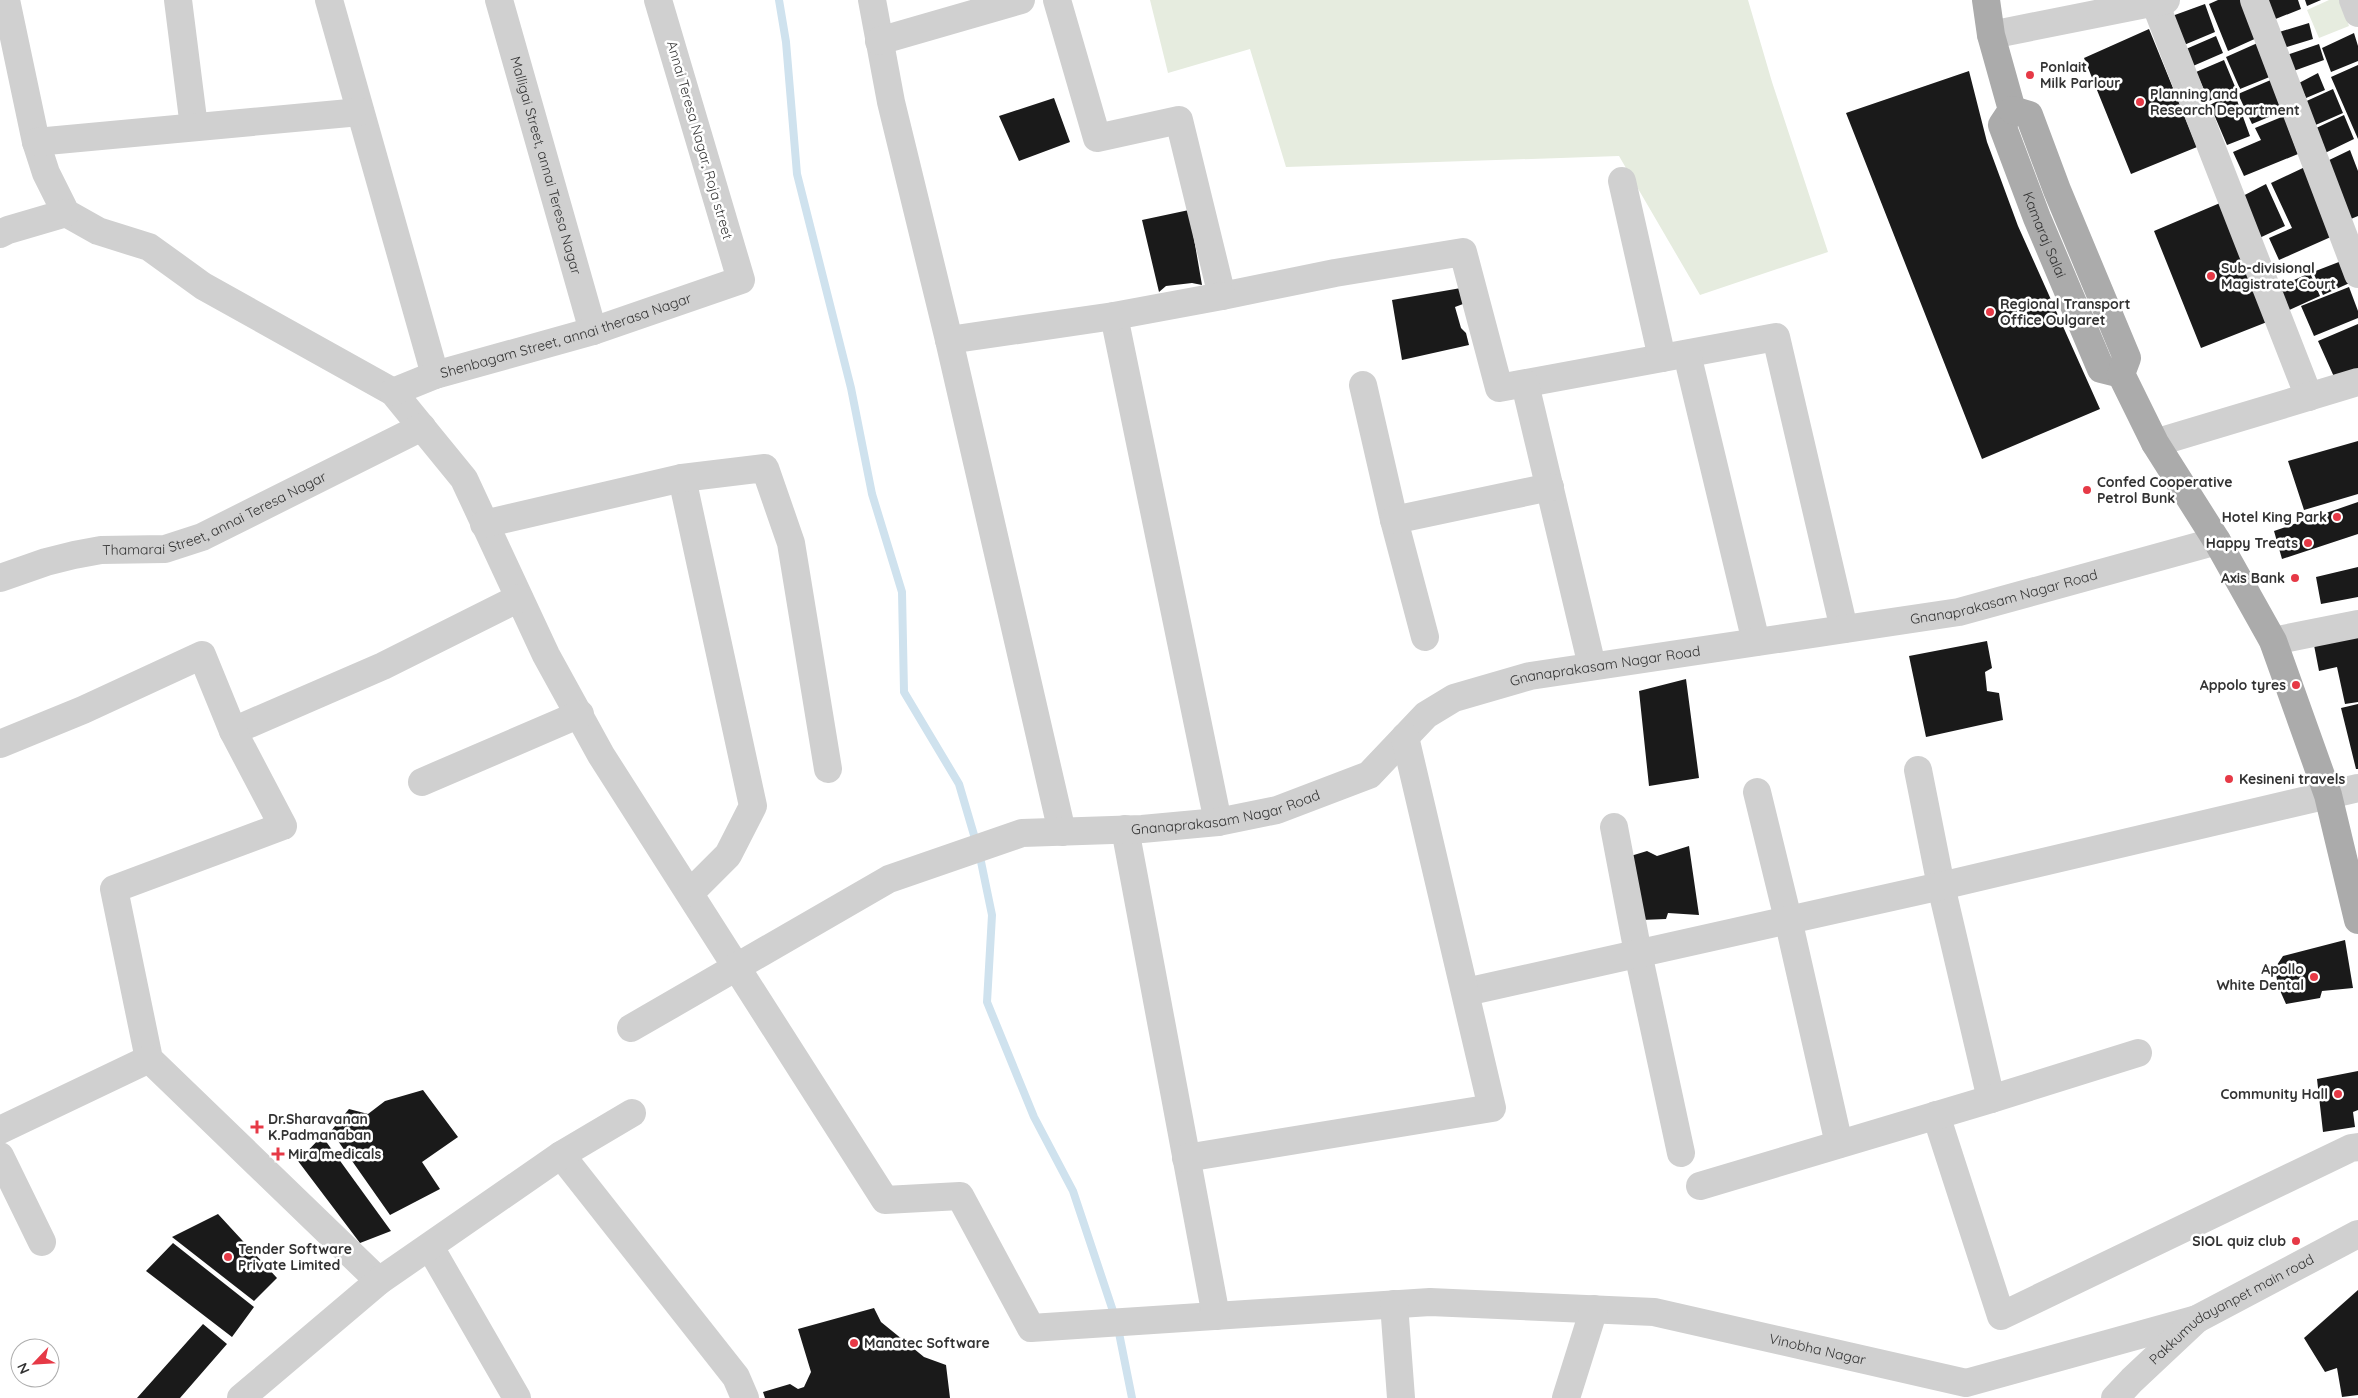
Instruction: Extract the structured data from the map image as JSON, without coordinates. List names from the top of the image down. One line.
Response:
{"streets":{"main road":["Kamaraj Salai"],"street":["Annai Teresa Nagar, Roja street","Malligai Street, annai Teresa Nagar","Shenbagam Street, annai therasa Nagar","Thamarai Street, annai Teresa Nagar","Gnanaprakasam Nagar Road","Pakkumudayanpet main road","Vinobha Nagar"]},"crossings":[["Annai Teresa Nagar, Roja street","Shenbagam Street, annai therasa Nagar"],["Malligai Street, annai Teresa Nagar","Shenbagam Street, annai therasa Nagar"],["Kamaraj Salai","Gnanaprakasam Nagar Road"],["Gnanaprakasam Nagar Road","Vinobha Nagar"],["Pakkumudayanpet main road","Vinobha Nagar"]],"places":{"other":["Ponlait Milk Parlour","Planning and Research Department","Sub-divisional Magistrate Court","Regional Transport Office Oulgaret","Confed Cooperative Petrol Bunk","Hotel King Park","Happy Treats","Axis Bank","Appolo tyres","Kesineni travels","Apollo White Dental","Community Hall","SIOL quiz club","Tender Software Private Limited","Manatec Software"],"health":["Dr.Sharavanan K.Padmanaban","Mira medicals"]},"north":"bottom left"}
